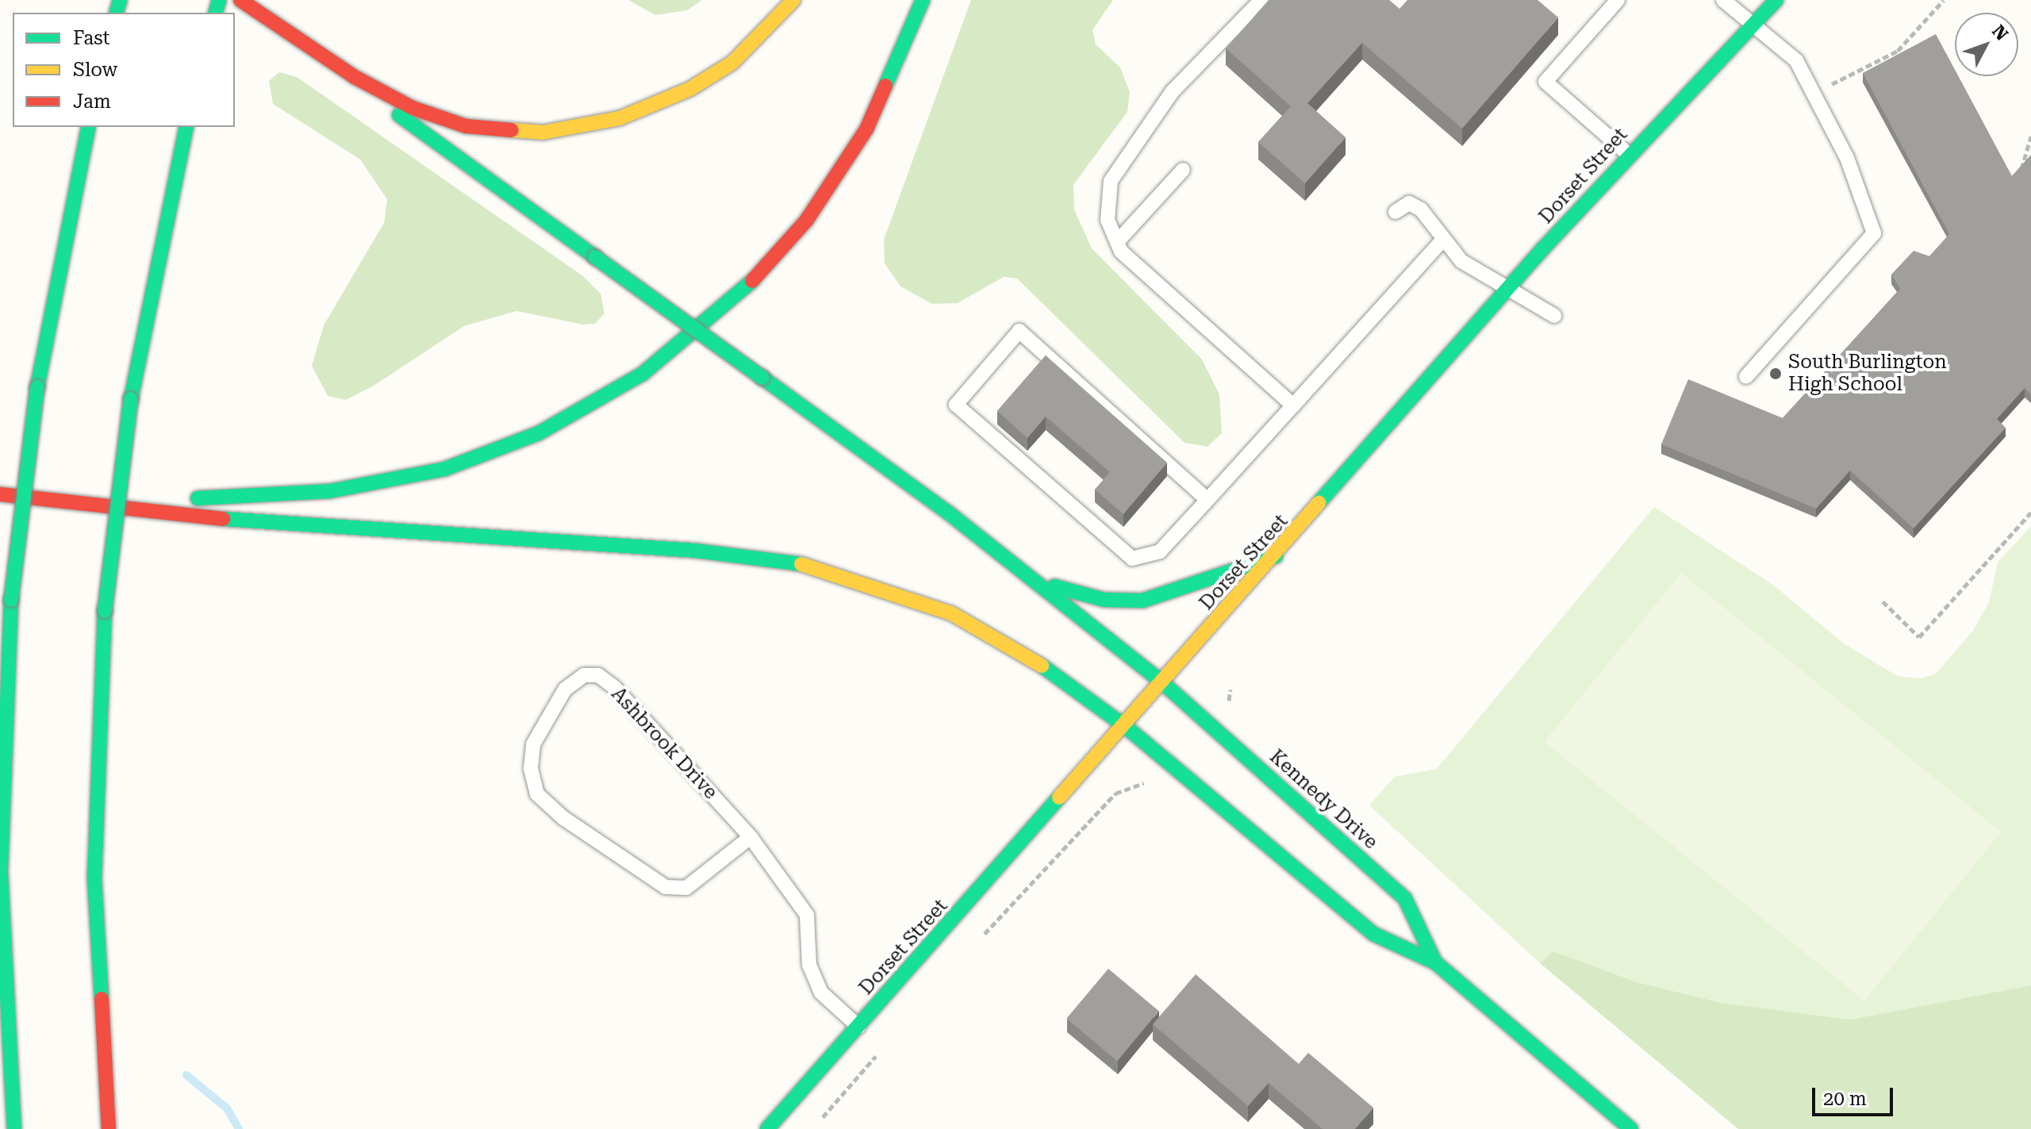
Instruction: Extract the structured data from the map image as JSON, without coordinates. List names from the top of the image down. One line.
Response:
{"streets":{"main road":["Dorset Street","Kennedy Drive"],"lane":["Ashbrook Drive"]},"crossings":[["Dorset Street","Ashbrook Drive"],["Dorset Street","Kennedy Drive"]],"places":["South Burlington High School"],"legend":["Fast","Slow","Jam"],"scale_bar":"20 m","north":"top right"}
